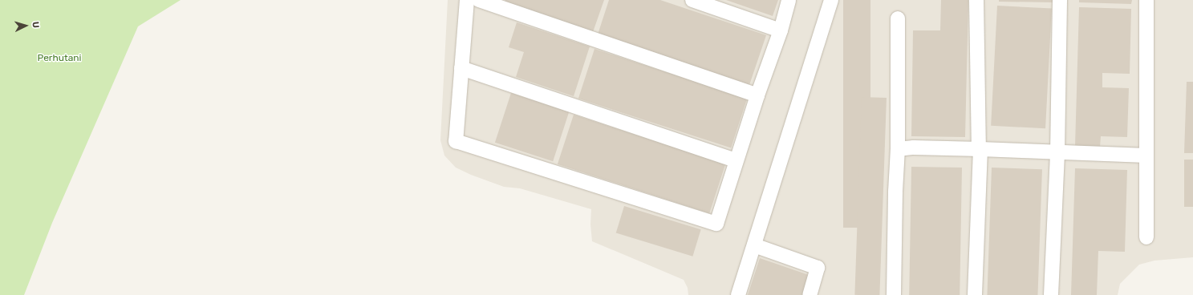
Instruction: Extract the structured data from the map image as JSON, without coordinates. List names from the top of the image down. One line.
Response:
{"parks":["Perhutani"],"north":"right"}
